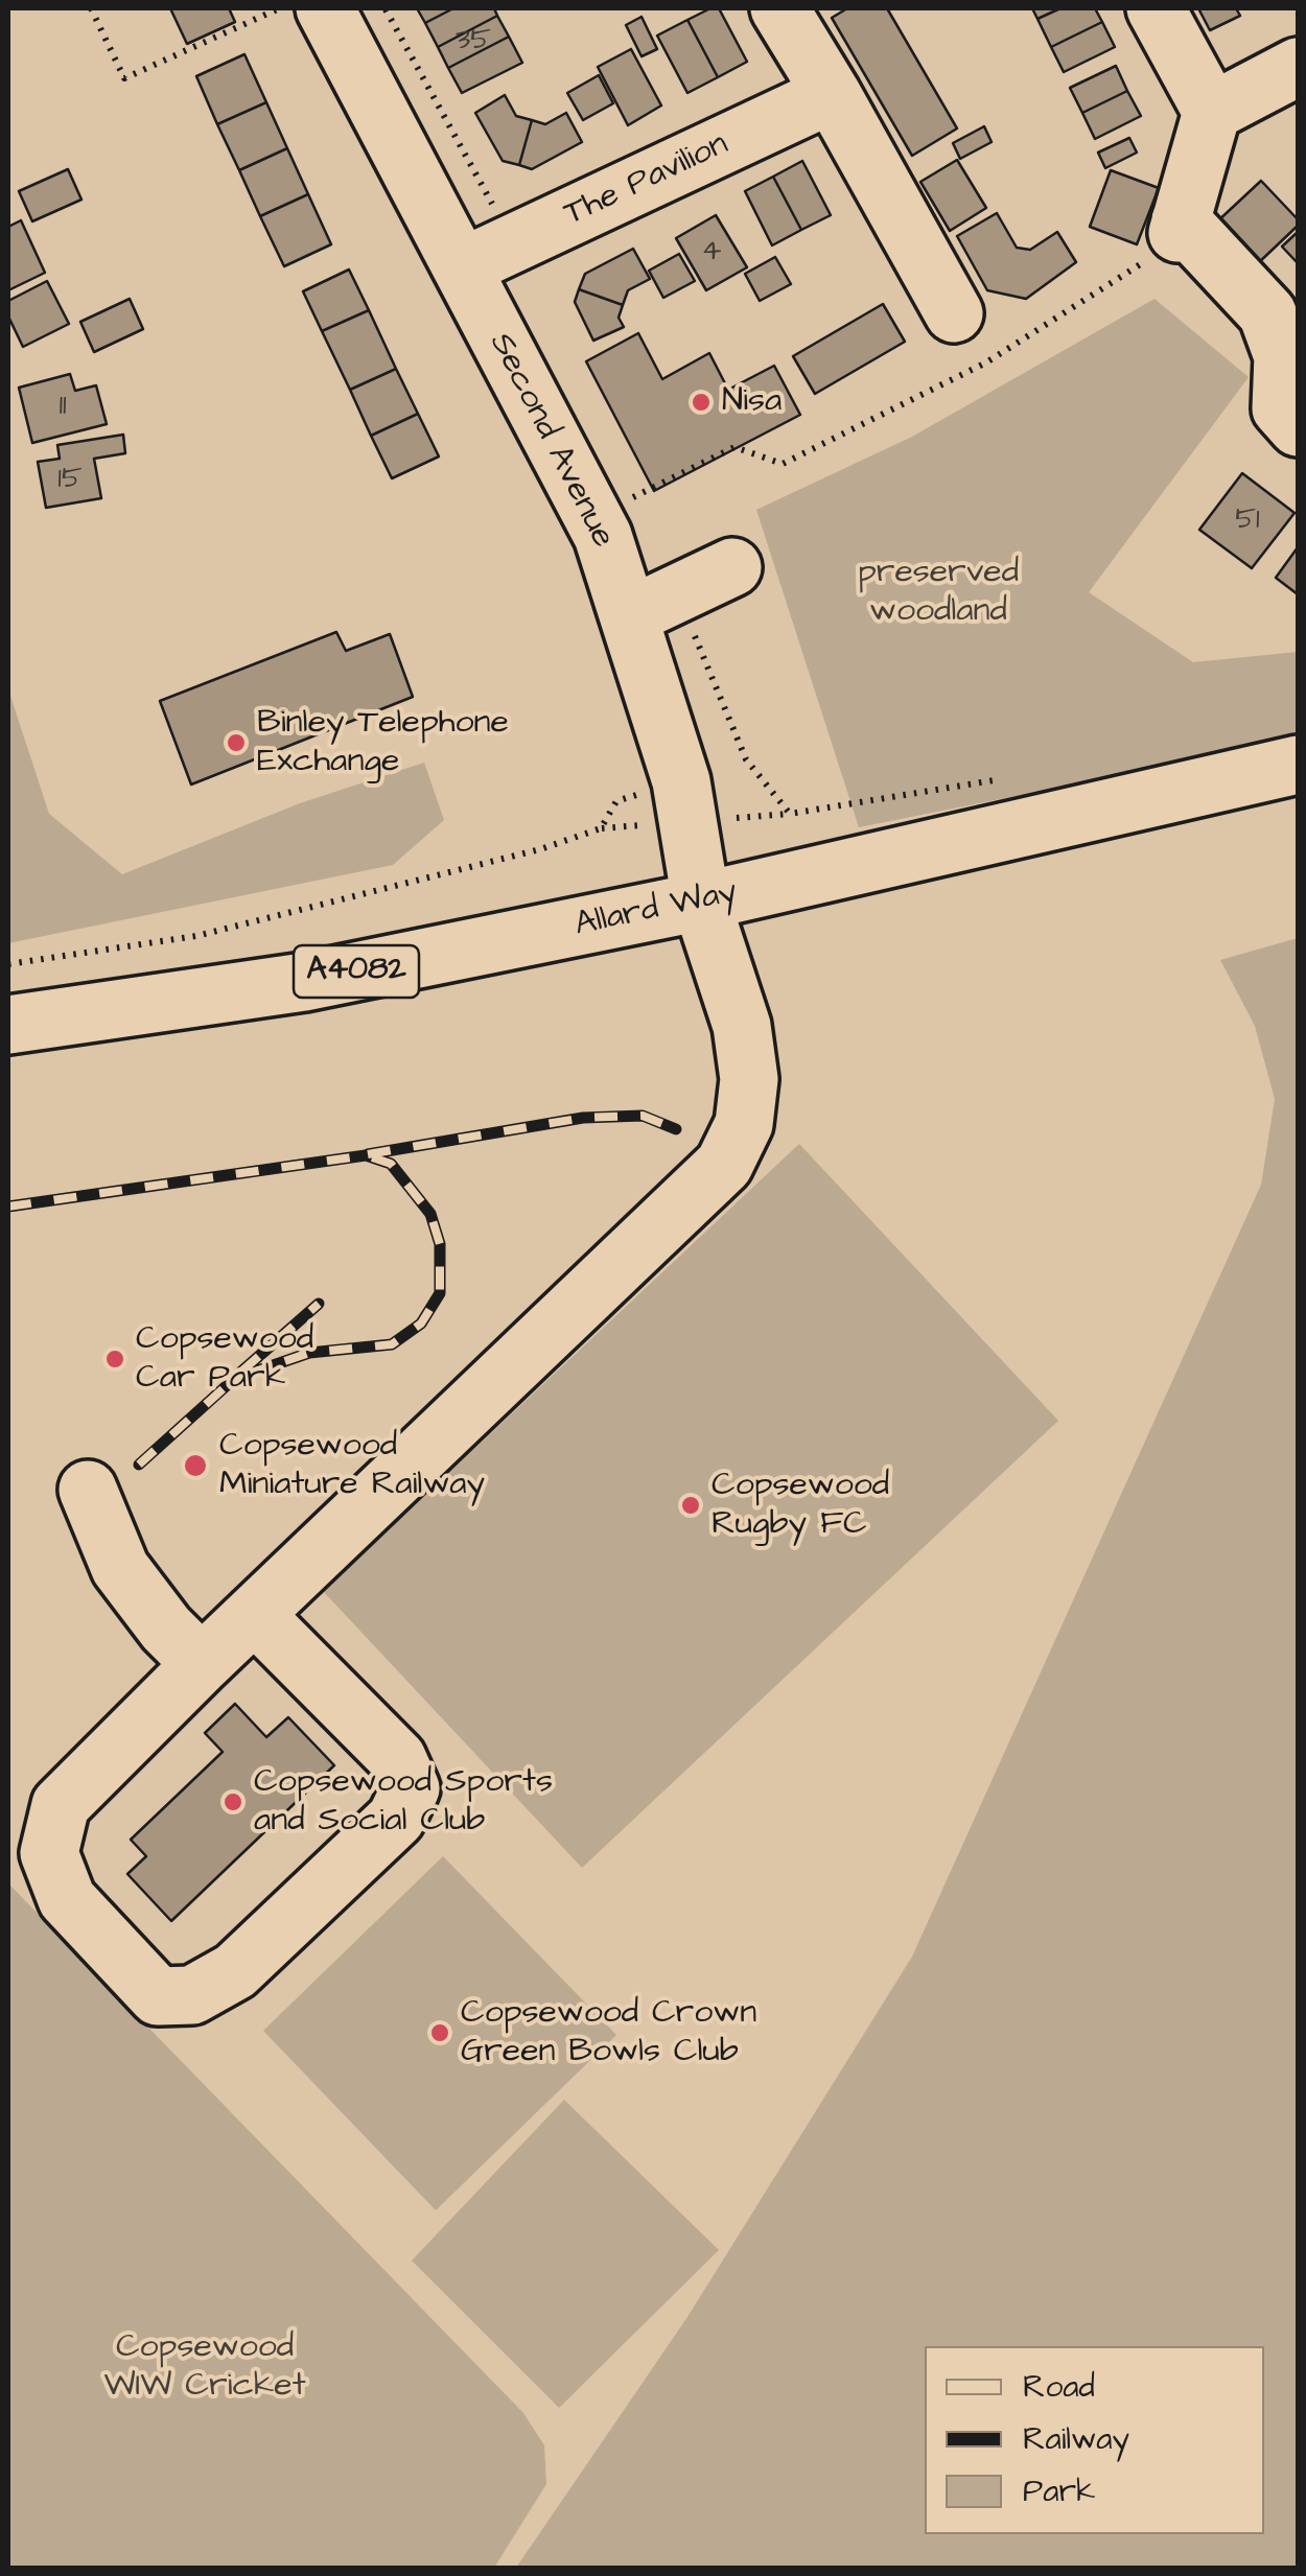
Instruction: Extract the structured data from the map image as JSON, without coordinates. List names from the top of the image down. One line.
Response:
{"streets":{"street":["The Pavilion","Second Avenue","Allard Way","A4082"]},"crossings":[["The Pavilion","Second Avenue"],["Second Avenue","Allard Way"]],"parks":["preserved woodland","Copsewood WIW Cricket"],"places":["Nisa","Binley Telephone Exchange","Copsewood Car Park","Copsewood Miniature Railway","Copsewood Rugby FC","Copsewood Sports and Social Club","Copsewood Crown Green Bowls Club"],"house_numbers":["35","4","11","15","51"],"legend":["Road","Railway","Park"]}
